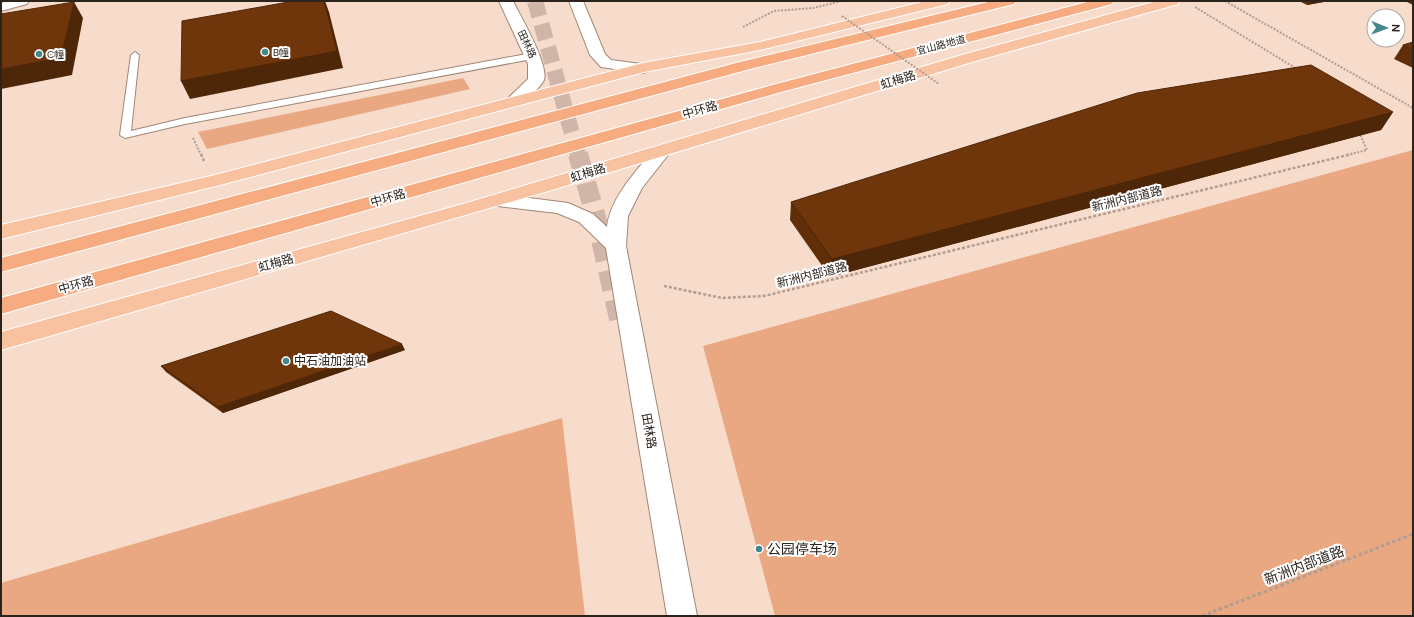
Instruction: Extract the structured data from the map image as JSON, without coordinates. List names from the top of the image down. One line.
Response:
{"streets":{"highway":["宜山路地道","中环路"],"main road":["虹梅路"],"street":["田林路"],"path":["新洲内部道路"]},"crossings":[["田林路","虹梅路"],["宜山路地道","中环路"]],"places":["B幢","C幢","中石油加油站","公园停车场"],"north":"right"}
